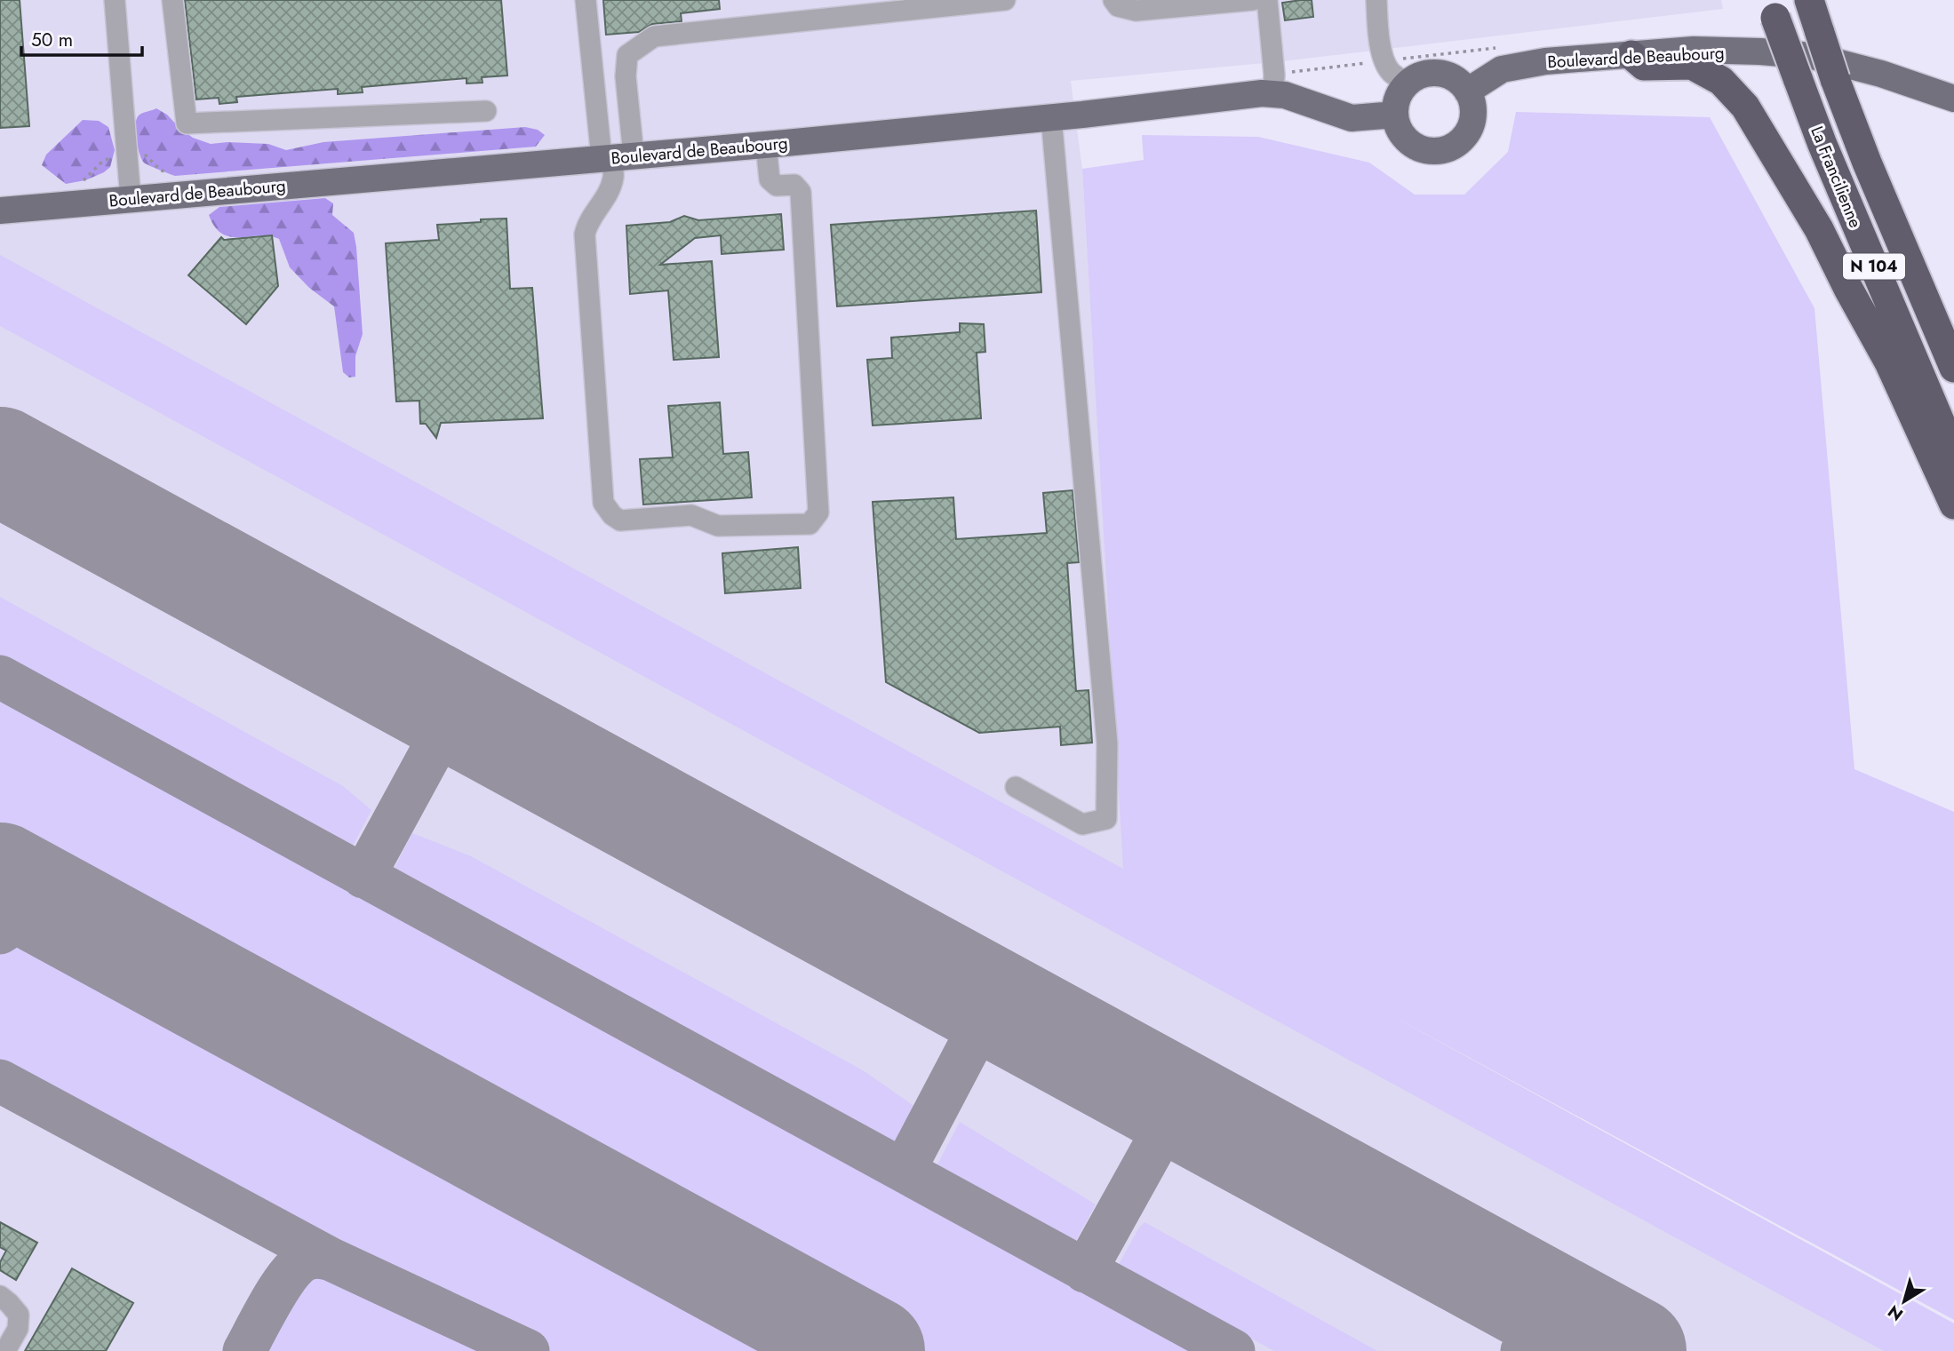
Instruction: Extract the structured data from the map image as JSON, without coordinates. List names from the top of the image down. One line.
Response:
{"streets":{"highway":["La Francilienne","N 104"],"main road":["Boulevard de Beaubourg"]},"scale_bar":"50 m","north":"bottom left"}
